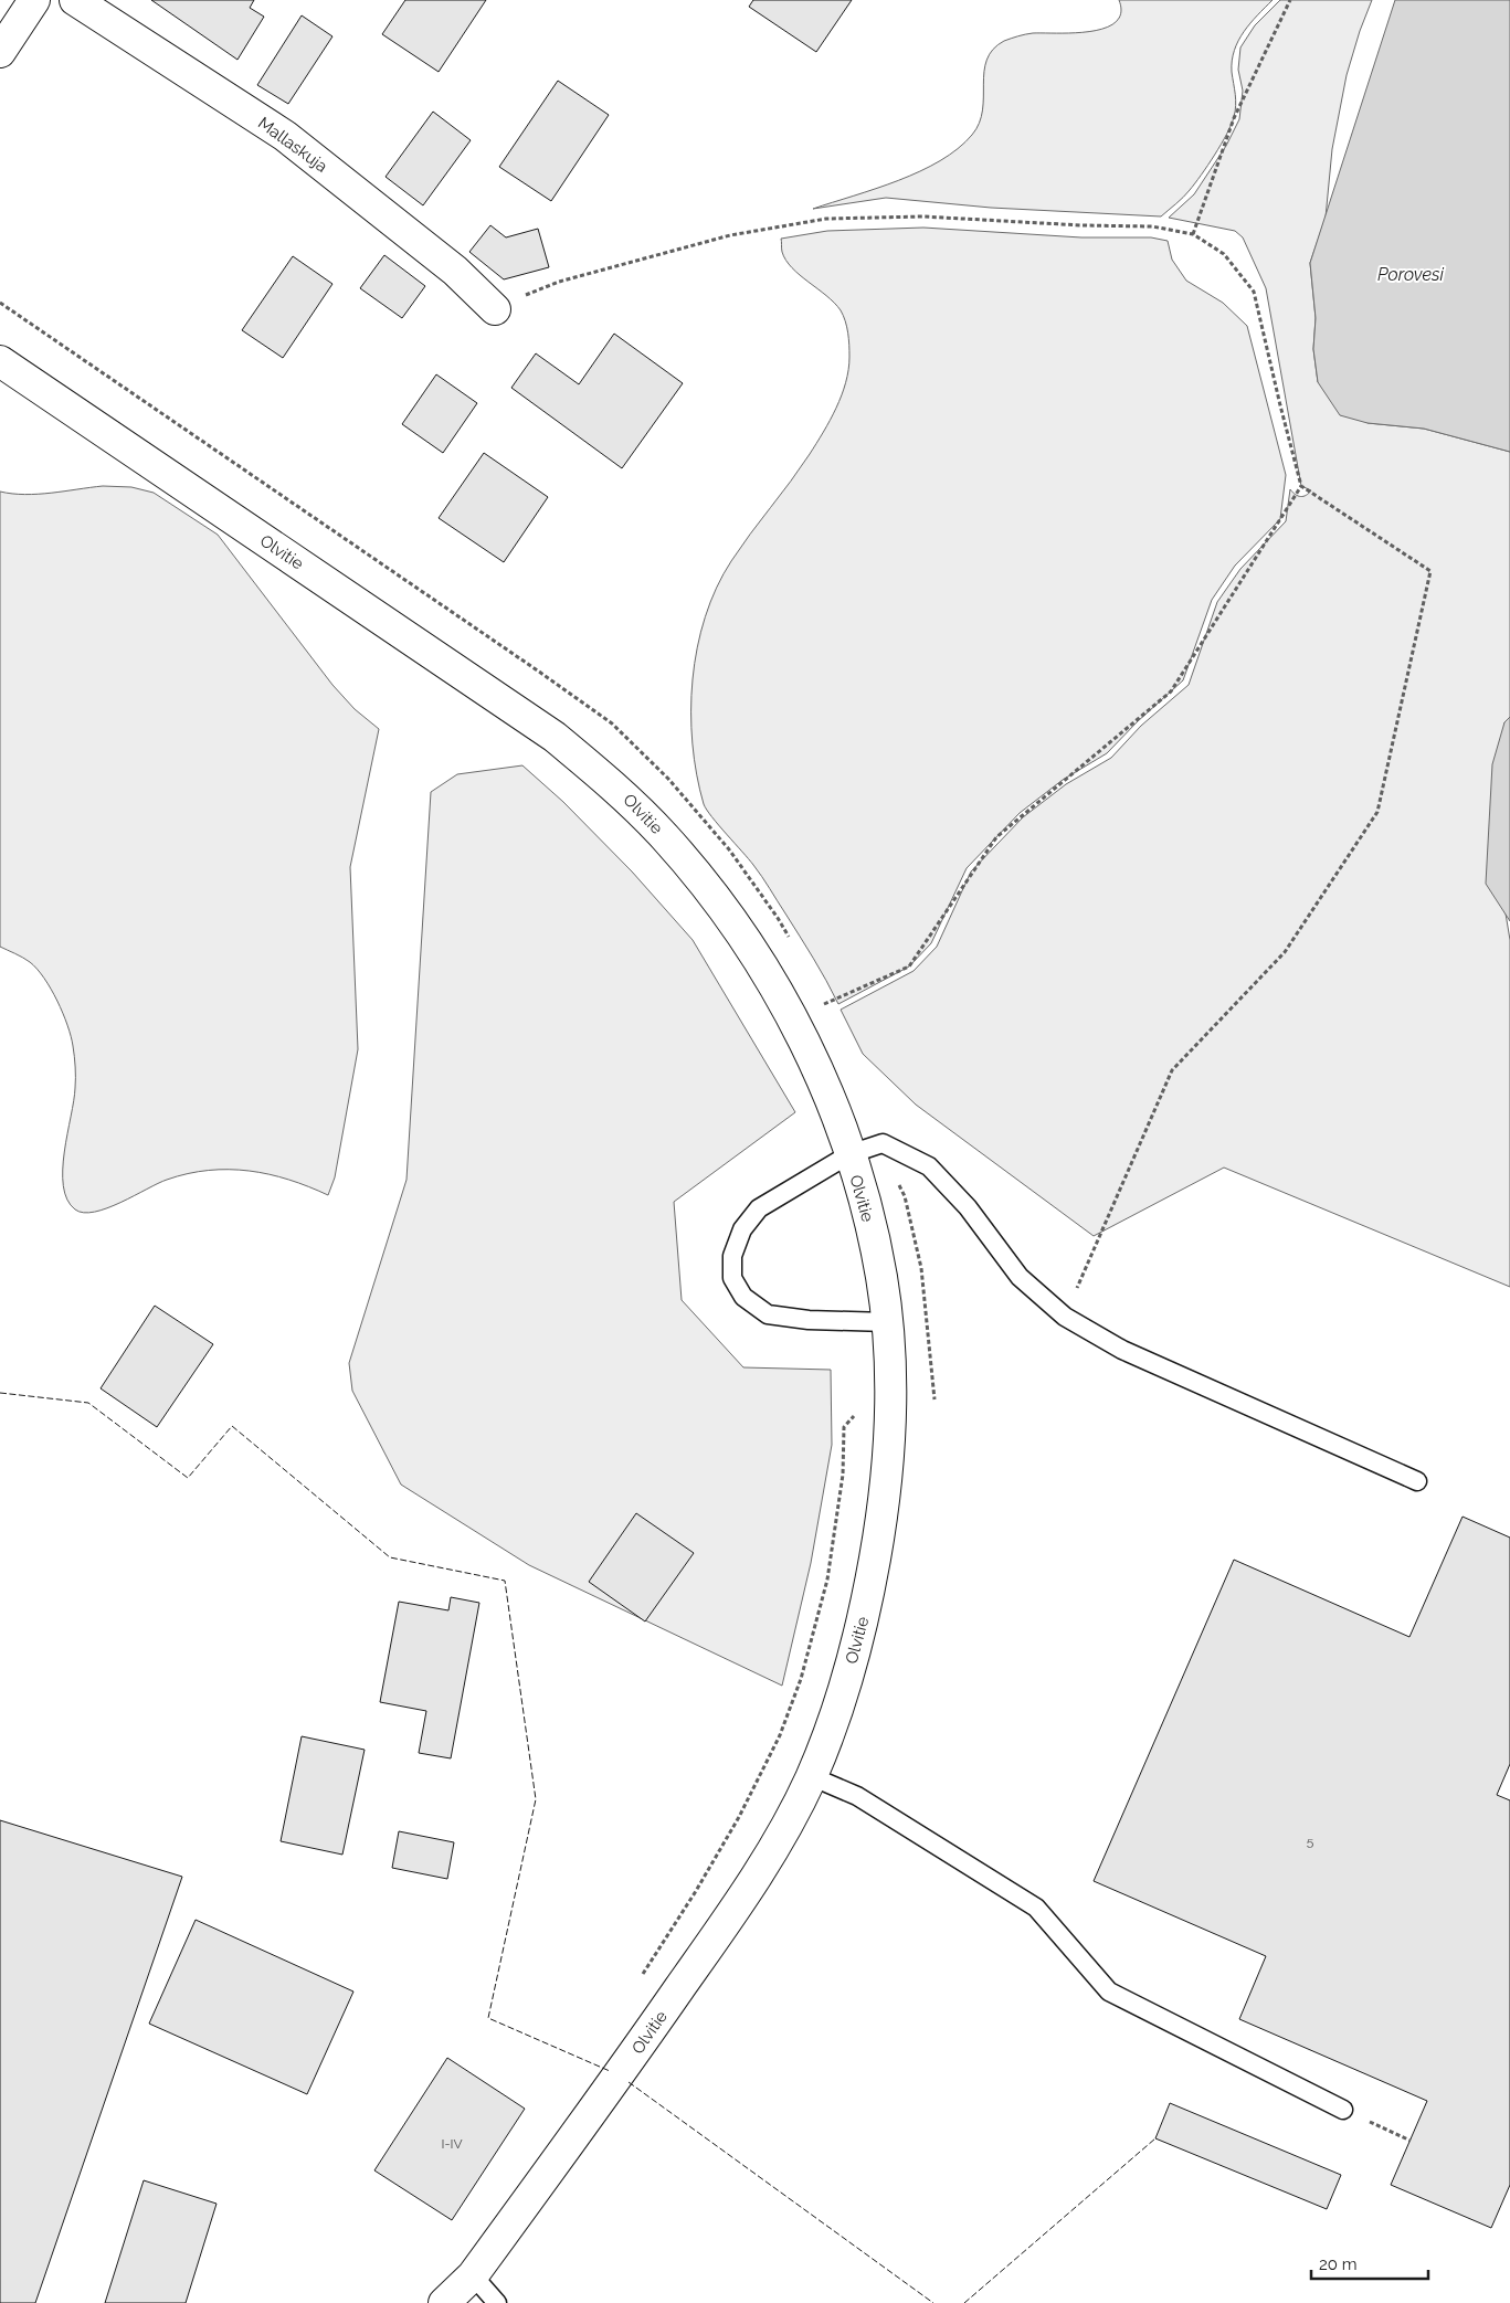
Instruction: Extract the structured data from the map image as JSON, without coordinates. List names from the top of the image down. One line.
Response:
{"streets":{"street":["Mallaskuja","Olvitie"]},"water":["Porovesi"],"house_numbers":["5","I-IV"],"scale_bar":"20 m"}
